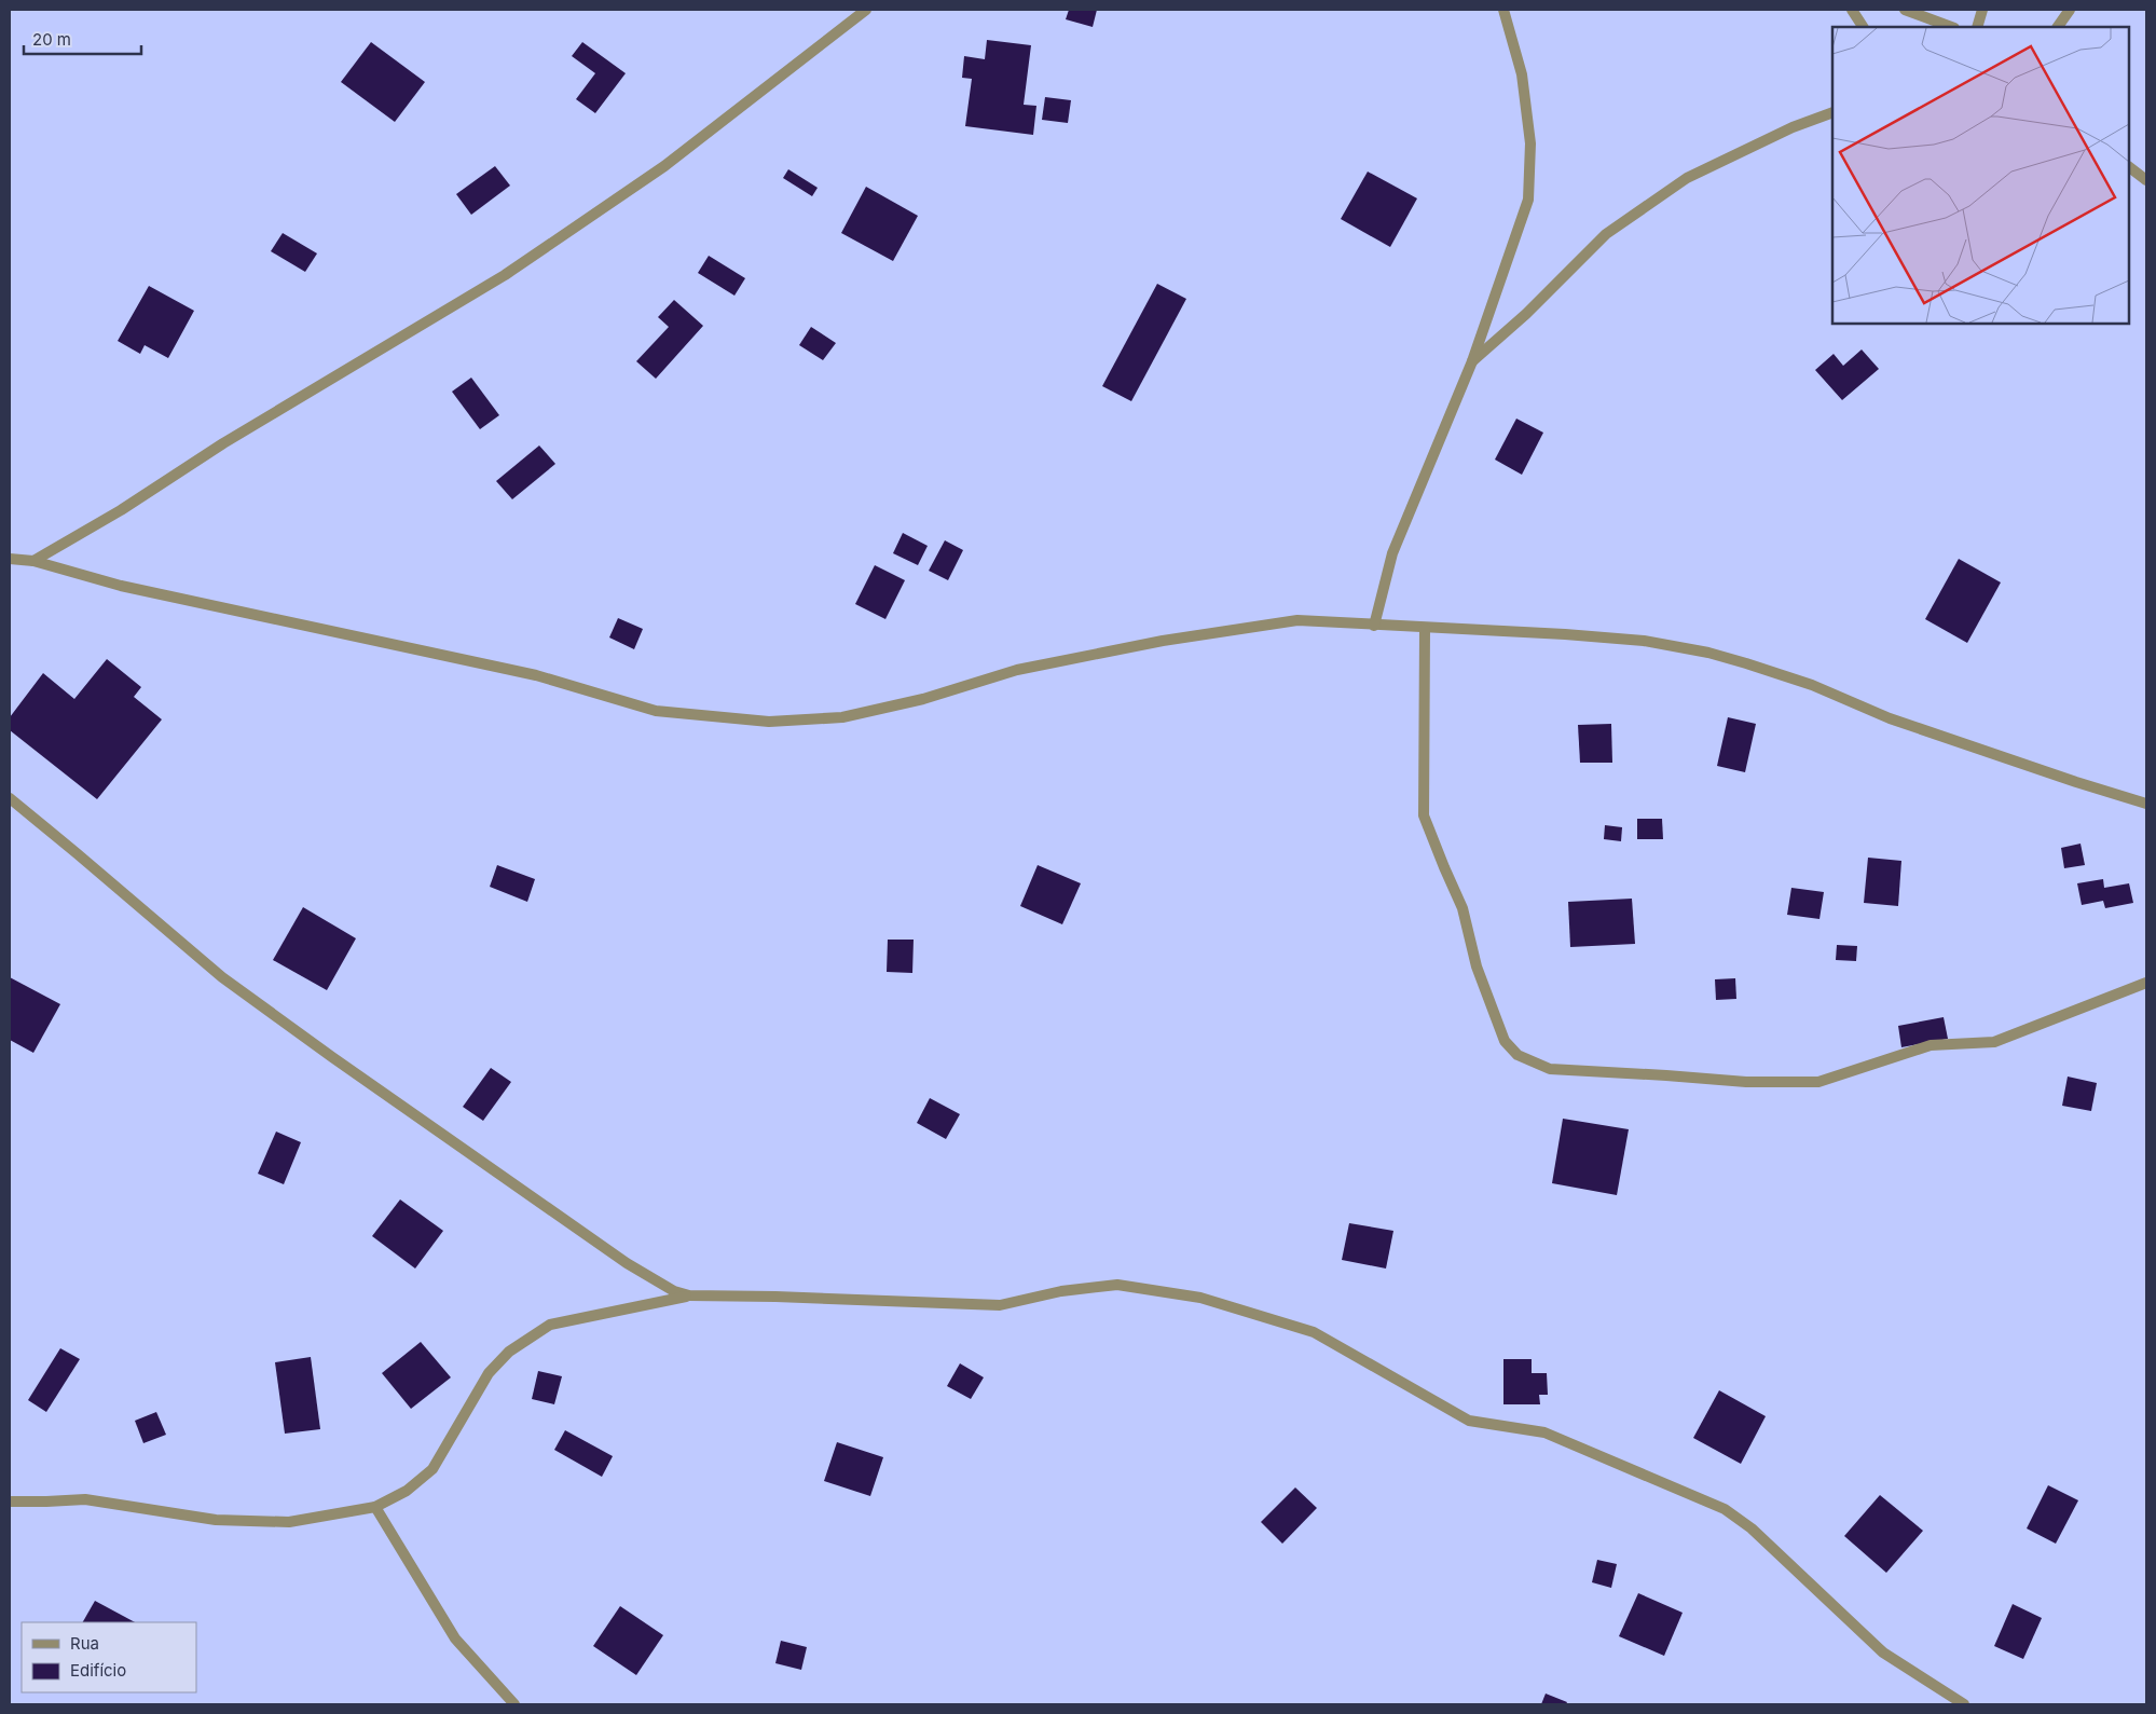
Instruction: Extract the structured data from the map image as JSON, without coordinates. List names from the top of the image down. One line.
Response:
{"legend":["Rua","Edifício"],"scale_bar":"20 m"}
